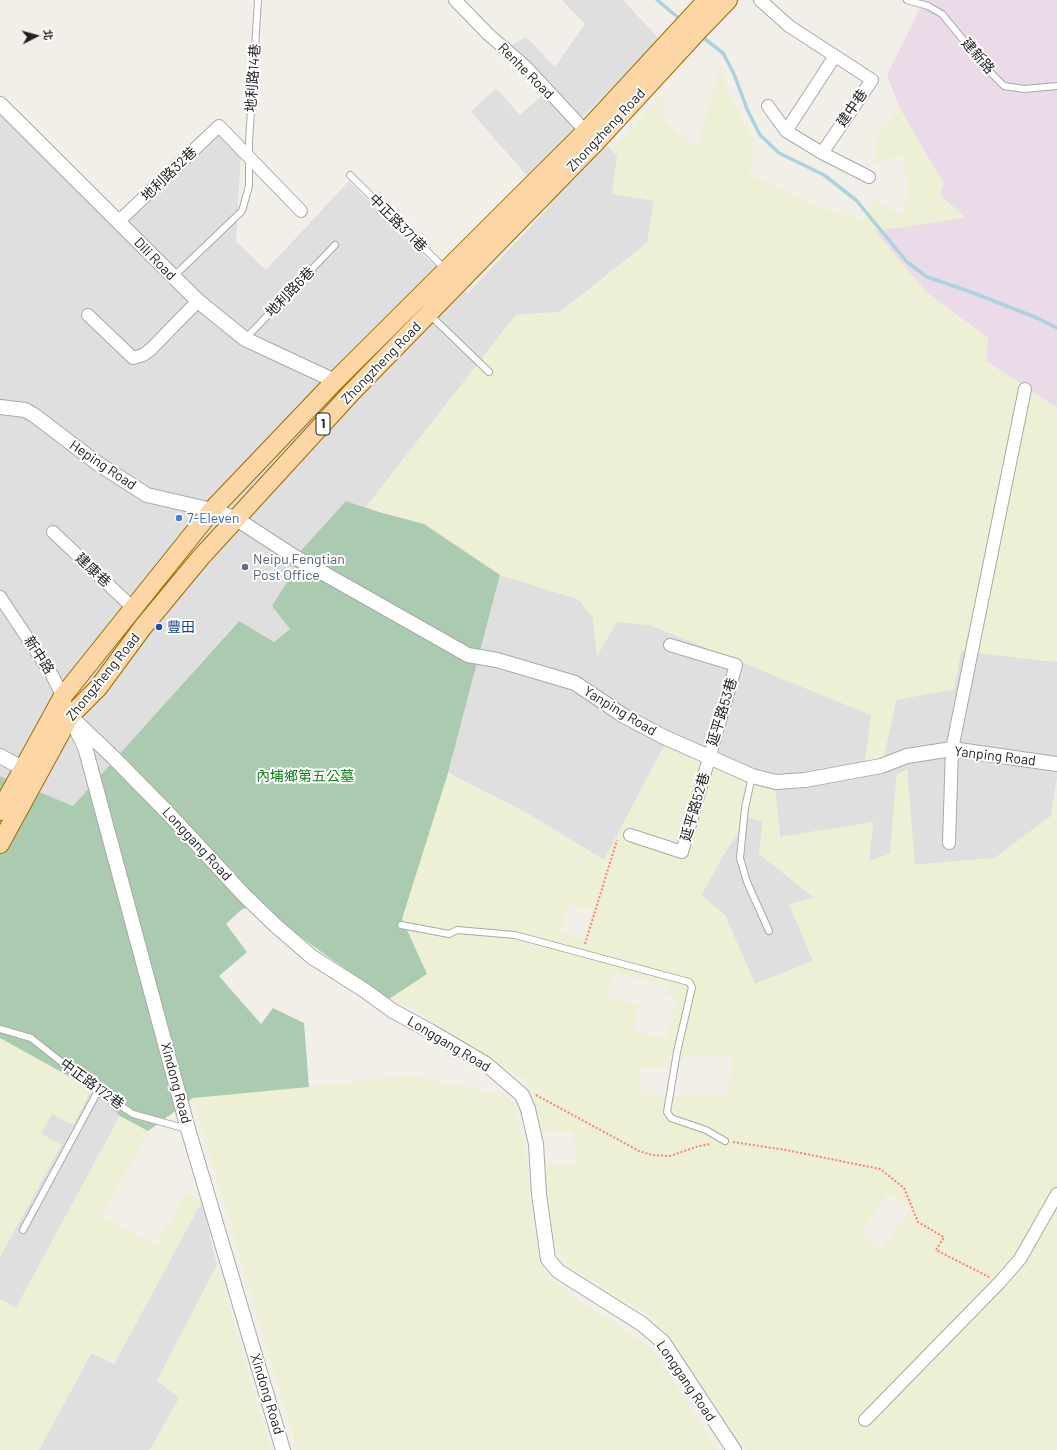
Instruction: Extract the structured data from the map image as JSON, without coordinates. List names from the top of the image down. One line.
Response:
{"streets":{"main road":["Zhongzheng Road","1"],"street":["Renhe Road","建中巷","地利路32巷","Dili Road","Heping Road","建康巷","新中路","Yanping Road","延平路53巷","延平路52巷","Longgang Road","Xindong Road"],"lane":["建新路","地利路14巷","中正路371巷","地利路6巷","中正路172巷"]},"crossings":[["Renhe Road","Zhongzheng Road"],["地利路14巷","地利路32巷"],["地利路14巷","Dili Road"],["Zhongzheng Road","中正路371巷"],["Zhongzheng Road","Dili Road"],["Zhongzheng Road","Heping Road"],["Zhongzheng Road","建康巷"],["Zhongzheng Road","新中路"],["Zhongzheng Road","Yanping Road"],["Zhongzheng Road","Longgang Road"],["Zhongzheng Road","Xindong Road"],["地利路32巷","Dili Road"],["Dili Road","地利路6巷"],["Heping Road","Yanping Road"],["新中路","Longgang Road"],["新中路","Xindong Road"],["Yanping Road","延平路53巷"],["Yanping Road","延平路52巷"],["延平路53巷","延平路52巷"],["Longgang Road","Xindong Road"],["Xindong Road","中正路172巷"]],"parks":["內埔鄉第五公墓"],"places":["7-Eleven","Neipu Fengtian Post Office","豐田"],"north":"right"}
